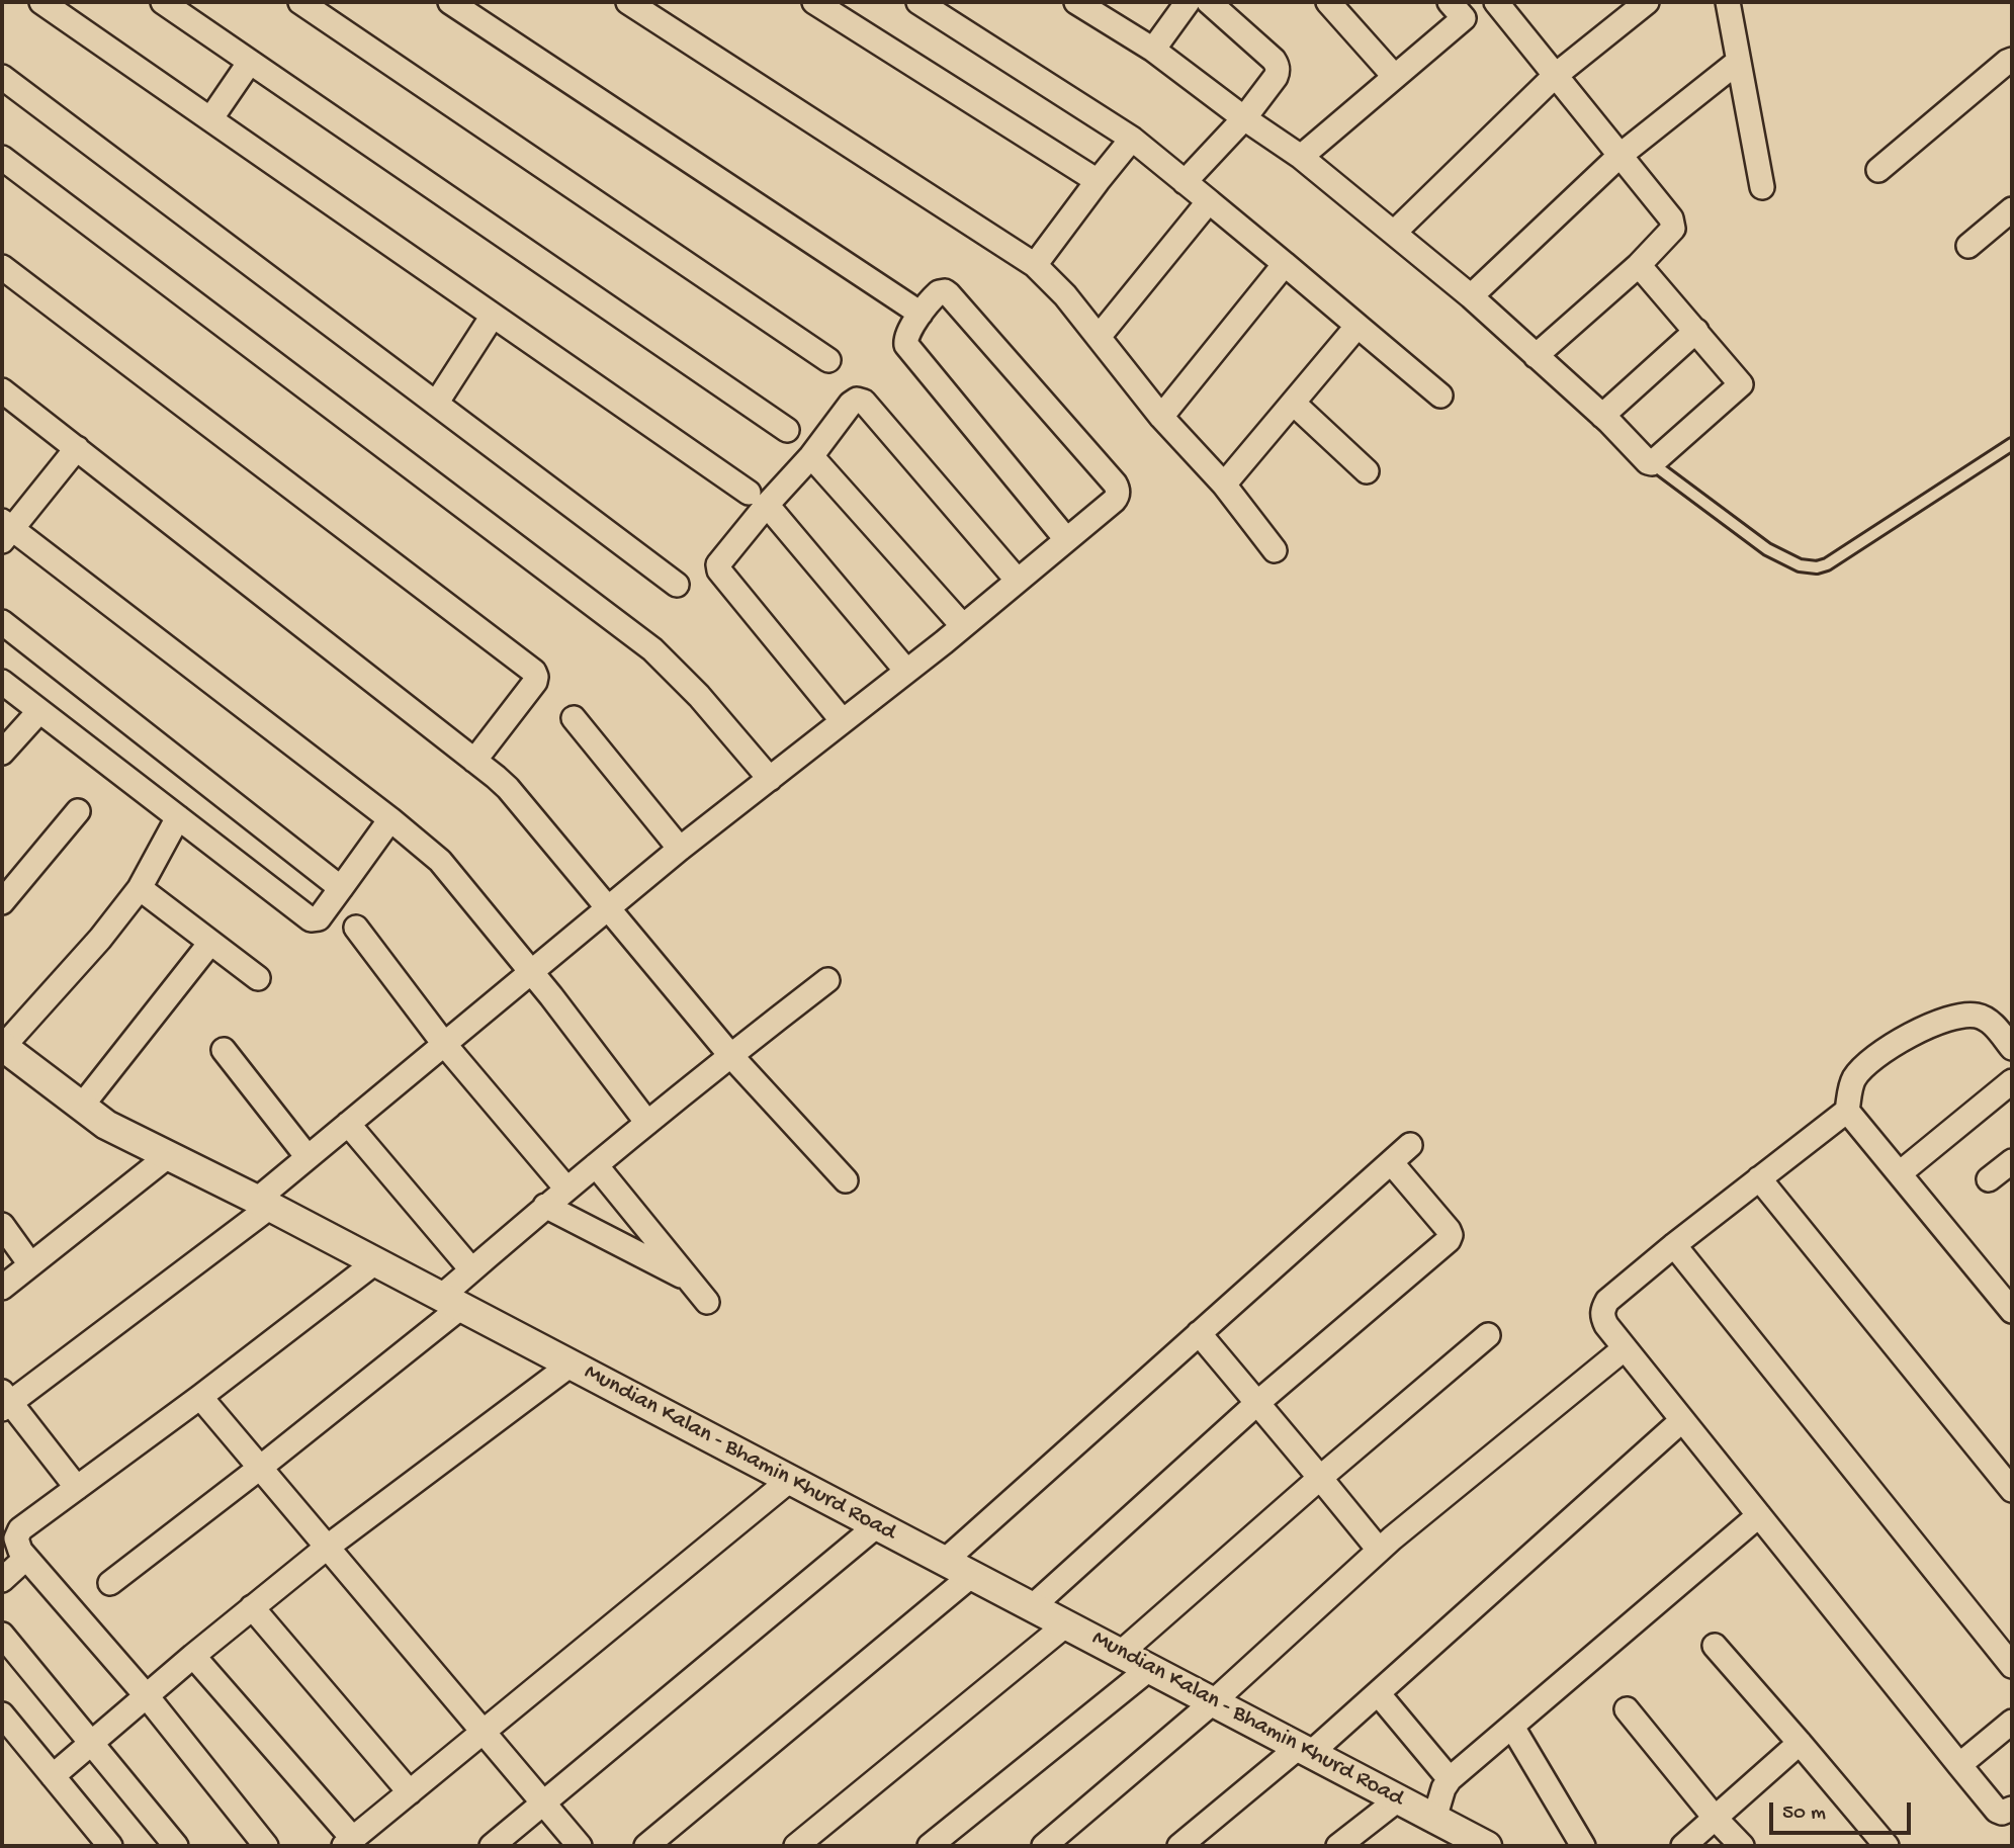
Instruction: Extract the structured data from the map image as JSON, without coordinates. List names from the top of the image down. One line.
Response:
{"streets":{"street":["Mundian Kalan - Bhamin Khurd Road"]},"scale_bar":"50 m"}
